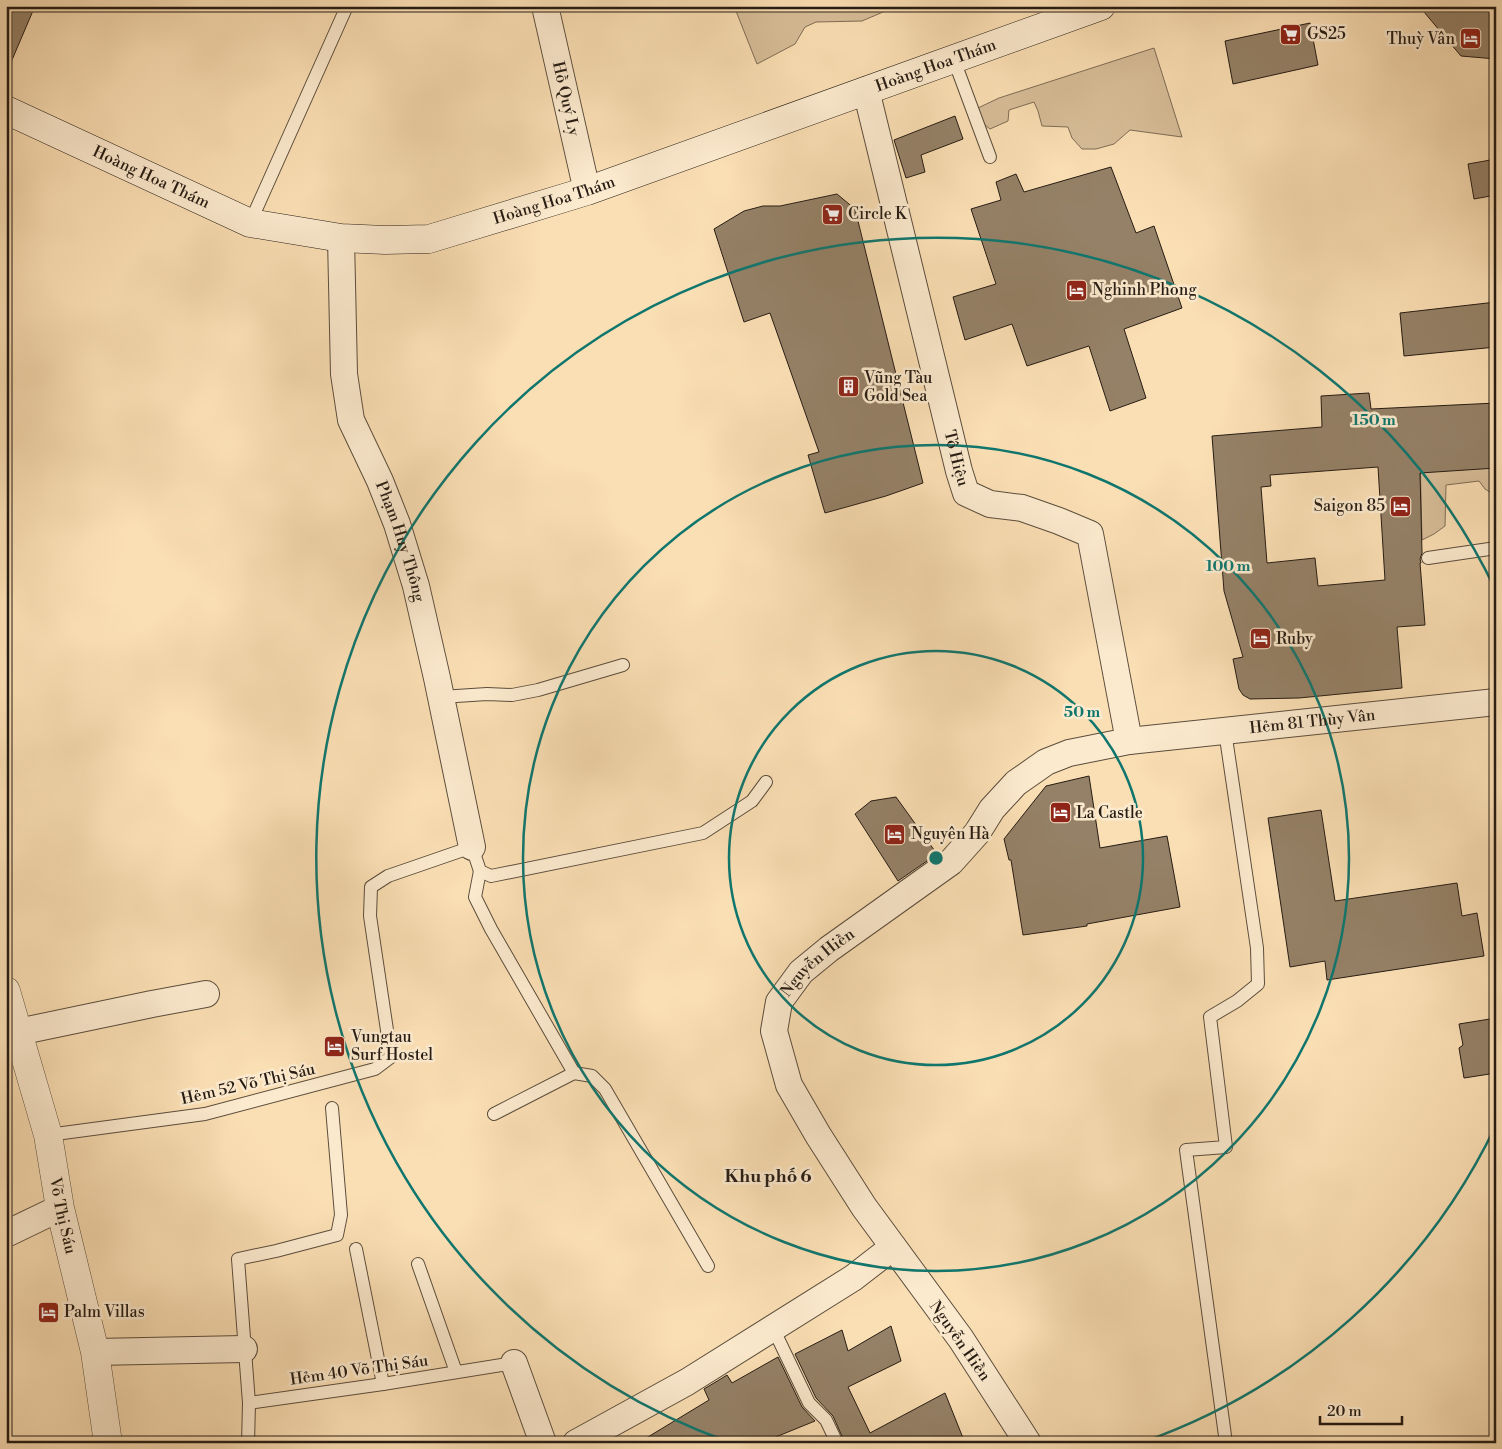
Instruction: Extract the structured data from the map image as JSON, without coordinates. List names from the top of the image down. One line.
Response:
{"streets":{"main road":["Hoàng Hoa Thám","Võ Thị Sáu"],"street":["Hồ Quý Ly","Tô Hiệu","Phạm Huy Thông","Hẻm 81 Thùy Vân","Nguyễn Hiền"],"lane":["Hẻm 52 Võ Thị Sáu","Hẻm 40 Võ Thị Sáu"]},"crossings":[["Hoàng Hoa Thám","Hồ Quý Ly"],["Hoàng Hoa Thám","Tô Hiệu"],["Hoàng Hoa Thám","Phạm Huy Thông"],["Tô Hiệu","Hẻm 81 Thùy Vân"],["Tô Hiệu","Nguyễn Hiền"],["Phạm Huy Thông","Hẻm 52 Võ Thị Sáu"],["Hẻm 81 Thùy Vân","Nguyễn Hiền"],["Hẻm 52 Võ Thị Sáu","Võ Thị Sáu"]],"districts":["Khu phố 6"],"places":{"supermarket":["GS25","Circle K"],"hotel":["Thuỳ Vân","Nghinh Phong","Saigon 85","Ruby","La Castle","Nguyên Hà","Vungtau Surf Hostel","Palm Villas"],"building":["Vũng Tàu Gold Sea"]},"scale_bar":"20 m","rings":["150 m","100 m","50 m"]}
